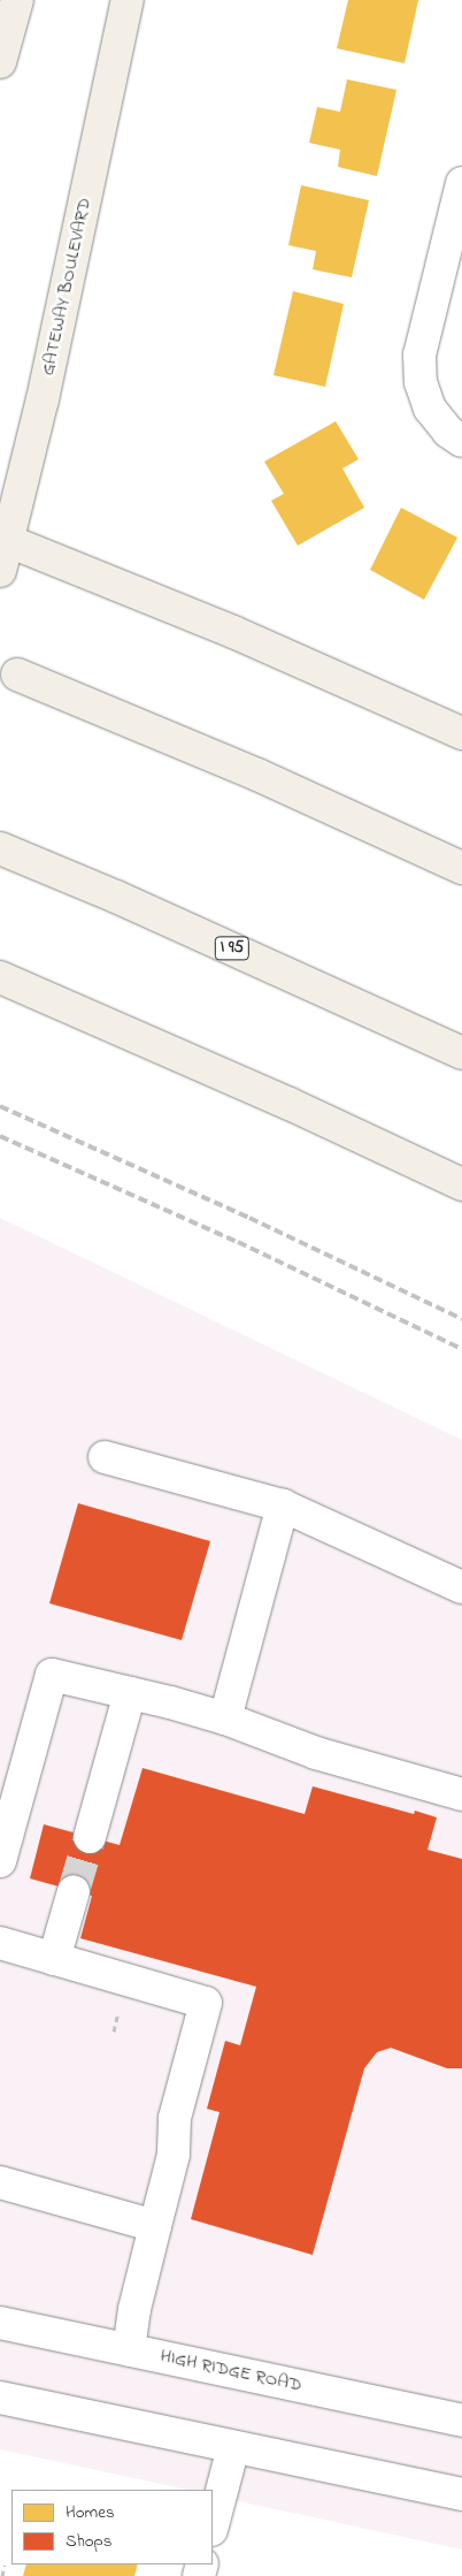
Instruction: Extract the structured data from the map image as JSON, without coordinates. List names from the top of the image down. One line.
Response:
{"streets":{"main road":["GATEWAY BOULEVARD","I 95"],"street":["HIGH RIDGE ROAD"]},"legend":["Homes","Shops"]}
